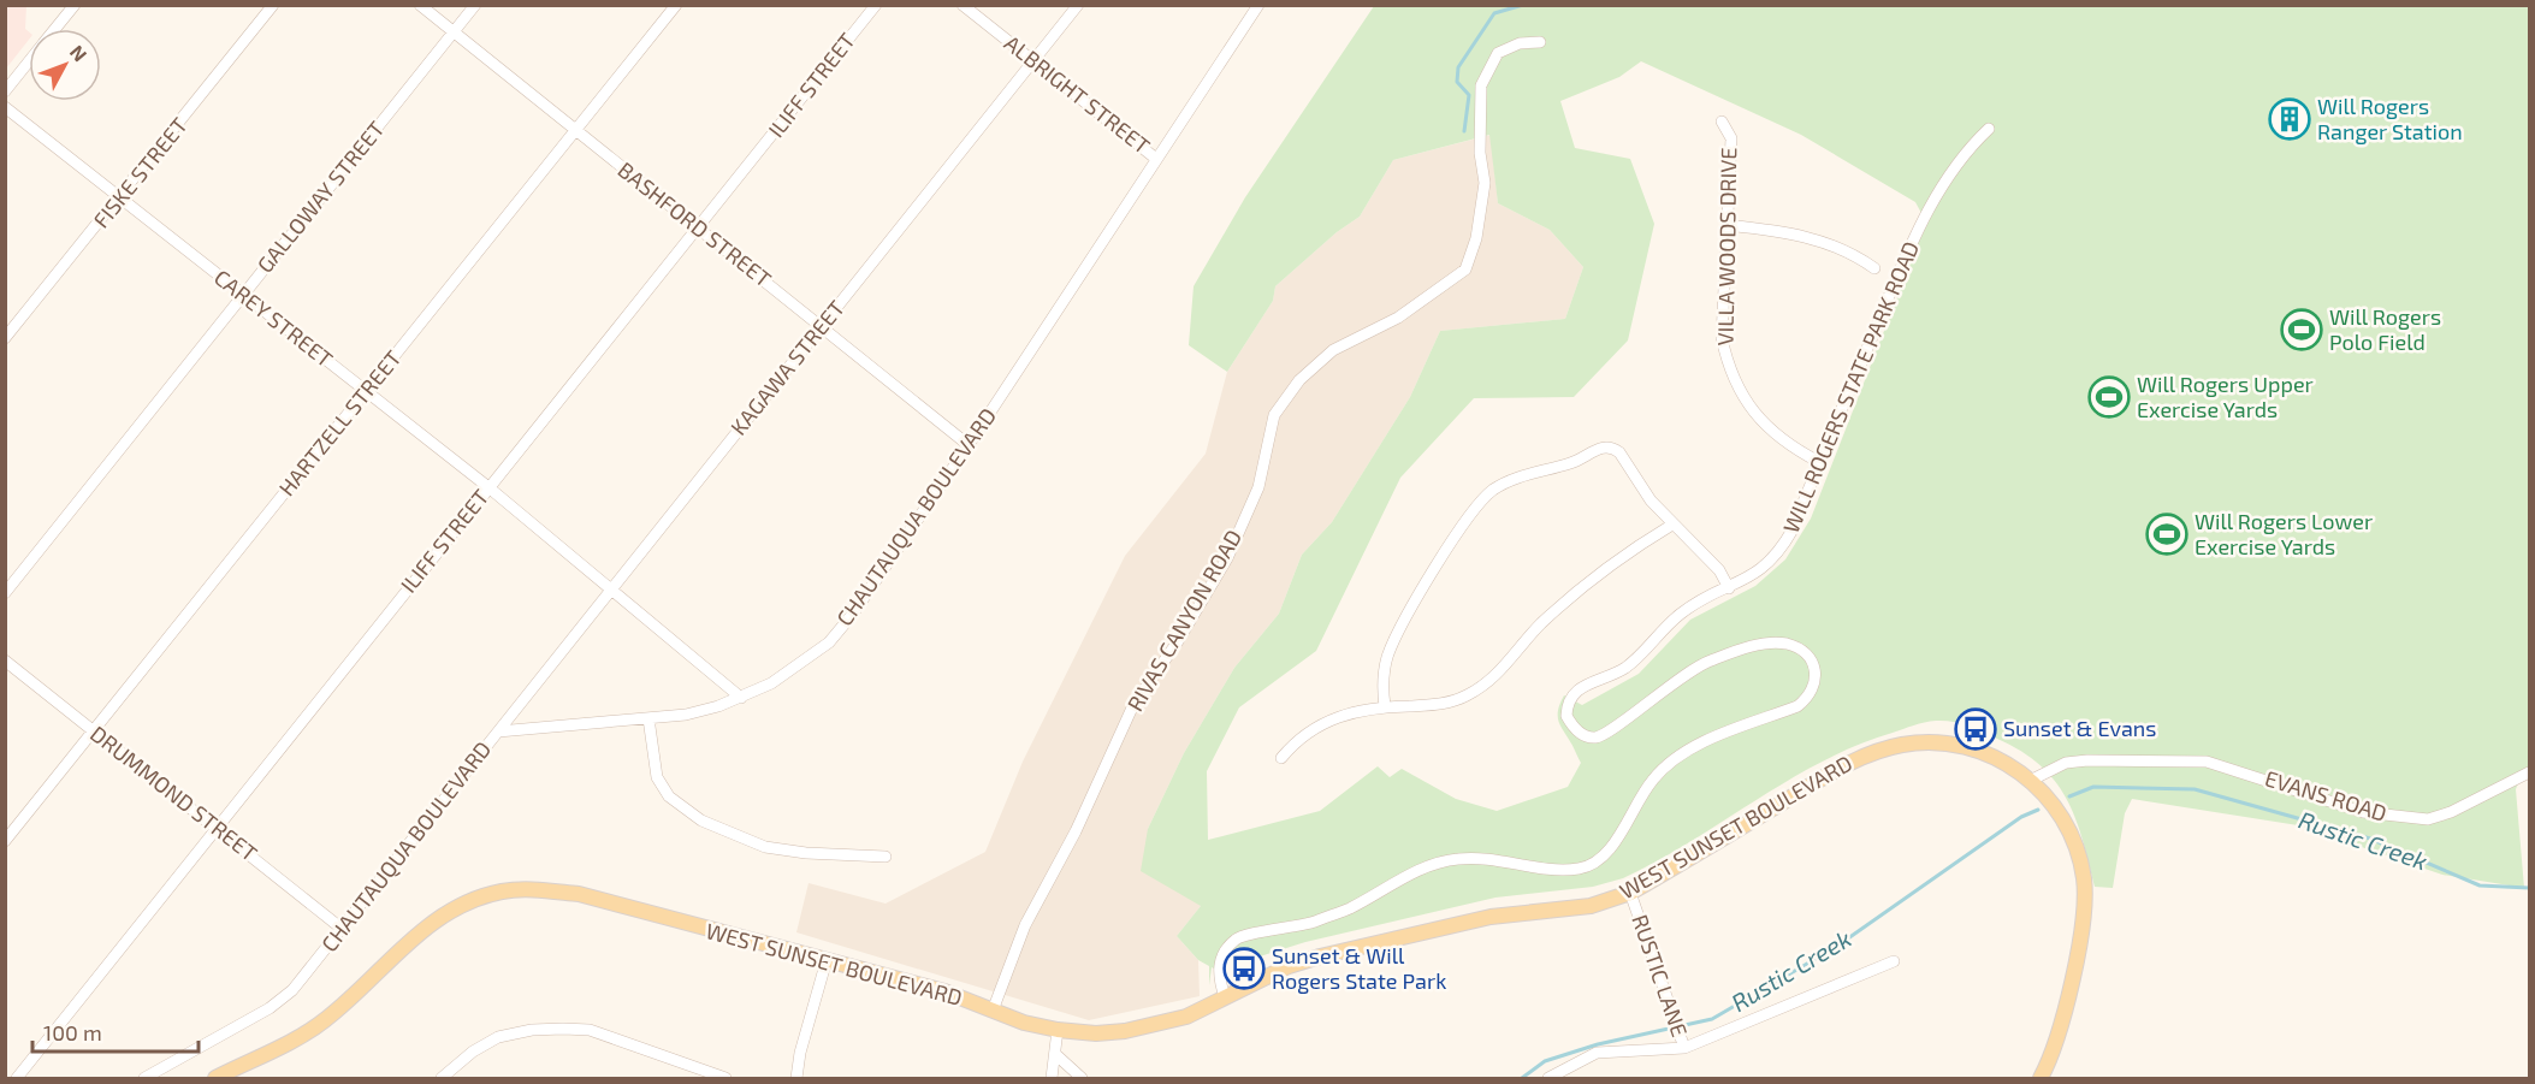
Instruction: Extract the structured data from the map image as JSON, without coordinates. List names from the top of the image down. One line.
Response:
{"streets":{"main road":["WEST SUNSET BOULEVARD"],"street":["ILIFF STREET","ALBRIGHT STREET","FISKE STREET","GALLOWAY STREET","BASHFORD STREET","VILLA WOODS DRIVE","CAREY STREET","KAGAWA STREET","WILL ROGERS STATE PARK ROAD","HARTZELL STREET","CHAUTAUQUA BOULEVARD","RIVAS CANYON ROAD","DRUMMOND STREET","EVANS ROAD","RUSTIC LANE"]},"crossings":[["ILIFF STREET","BASHFORD STREET"],["ILIFF STREET","CAREY STREET"],["ILIFF STREET","DRUMMOND STREET"],["ALBRIGHT STREET","KAGAWA STREET"],["ALBRIGHT STREET","CHAUTAUQUA BOULEVARD"],["FISKE STREET","CAREY STREET"],["GALLOWAY STREET","BASHFORD STREET"],["GALLOWAY STREET","CAREY STREET"],["BASHFORD STREET","KAGAWA STREET"],["BASHFORD STREET","HARTZELL STREET"],["BASHFORD STREET","CHAUTAUQUA BOULEVARD"],["VILLA WOODS DRIVE","WILL ROGERS STATE PARK ROAD"],["CAREY STREET","KAGAWA STREET"],["CAREY STREET","HARTZELL STREET"],["CAREY STREET","CHAUTAUQUA BOULEVARD"],["KAGAWA STREET","CHAUTAUQUA BOULEVARD"],["WILL ROGERS STATE PARK ROAD","WEST SUNSET BOULEVARD"],["HARTZELL STREET","DRUMMOND STREET"],["CHAUTAUQUA BOULEVARD","DRUMMOND STREET"],["RIVAS CANYON ROAD","WEST SUNSET BOULEVARD"],["EVANS ROAD","WEST SUNSET BOULEVARD"],["WEST SUNSET BOULEVARD","RUSTIC LANE"]],"water":["Rustic Creek"],"places":{"building":["Will Rogers Ranger Station"],"sports":["Will Rogers Polo Field","Will Rogers Upper Exercise Yards","Will Rogers Lower Exercise Yards"],"bus stop":["Sunset & Evans","Sunset & Will Rogers State Park"]},"scale_bar":"100 m","north":"top right"}
